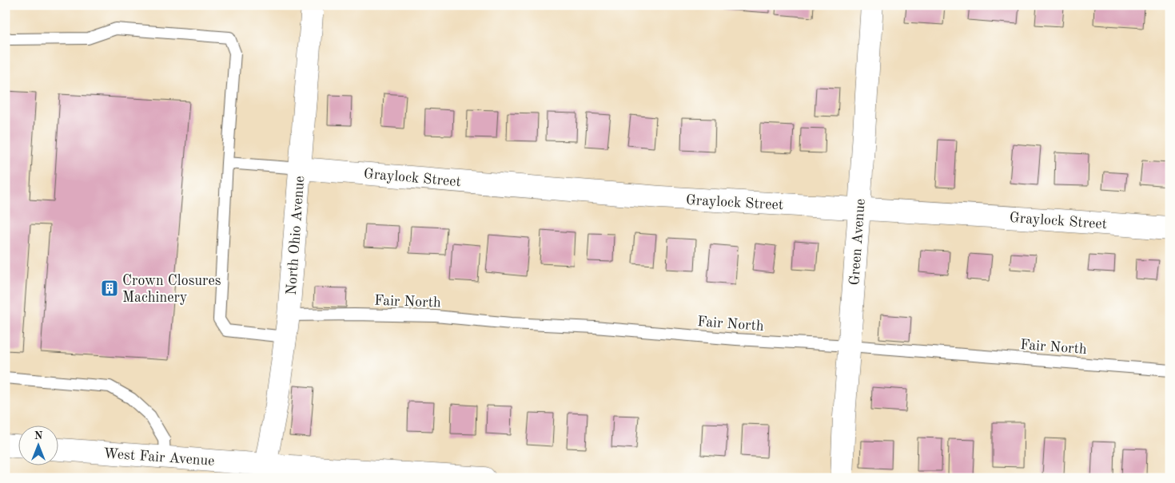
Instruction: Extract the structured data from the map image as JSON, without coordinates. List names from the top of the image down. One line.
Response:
{"streets":{"street":["Graylock Street","North Ohio Avenue","Green Avenue","West Fair Avenue"],"lane":["Fair North"]},"crossings":[["Graylock Street","North Ohio Avenue"],["Graylock Street","Green Avenue"],["North Ohio Avenue","Fair North"],["North Ohio Avenue","West Fair Avenue"],["Green Avenue","Fair North"]],"places":{"building":["Crown Closures Machinery"]},"north":"top"}
